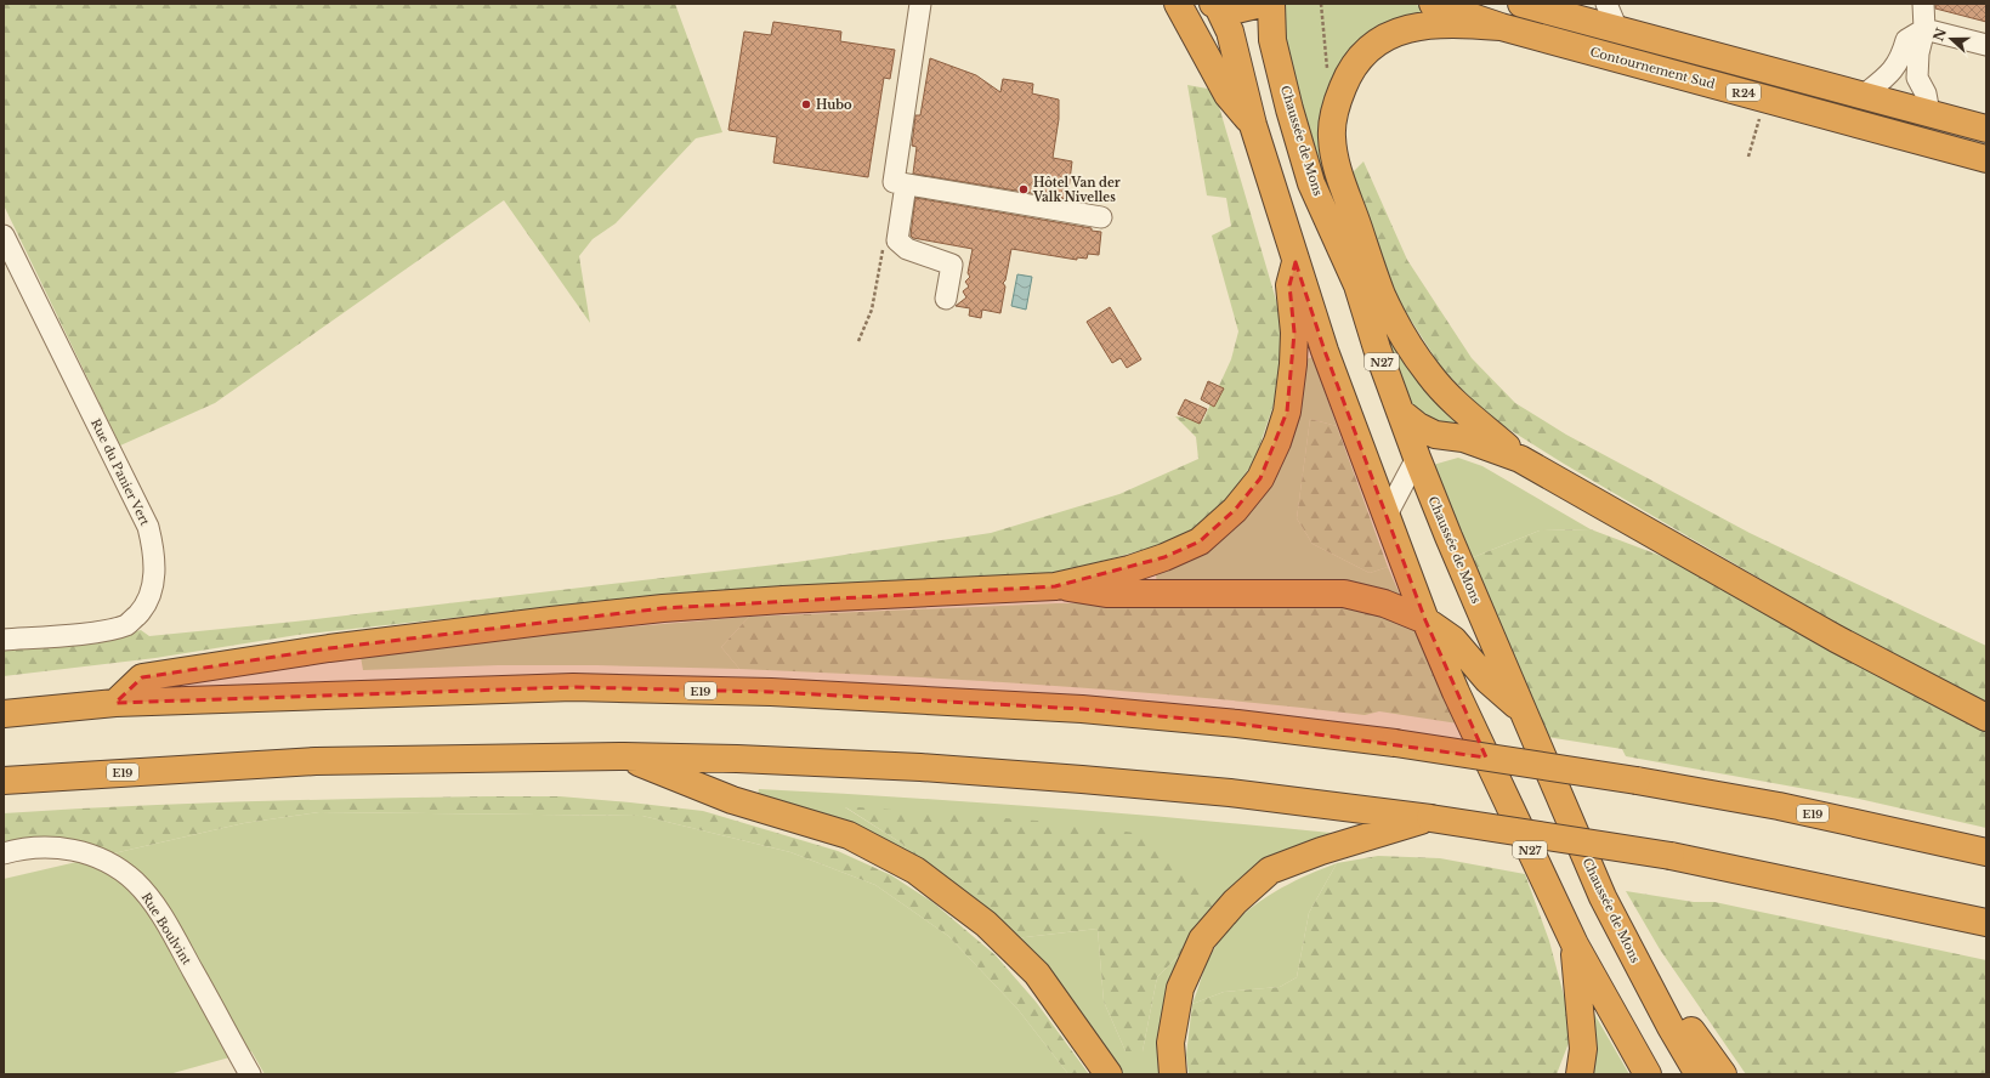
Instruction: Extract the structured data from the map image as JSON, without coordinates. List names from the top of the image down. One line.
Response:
{"streets":{"highway":["Contournement Sud","R24","Chaussée de Mons","N27","E19"],"street":["Rue du Panier Vert","Rue Boulvint"]},"places":["Hubo","Hôtel Van der Valk Nivelles"],"north":"left"}
